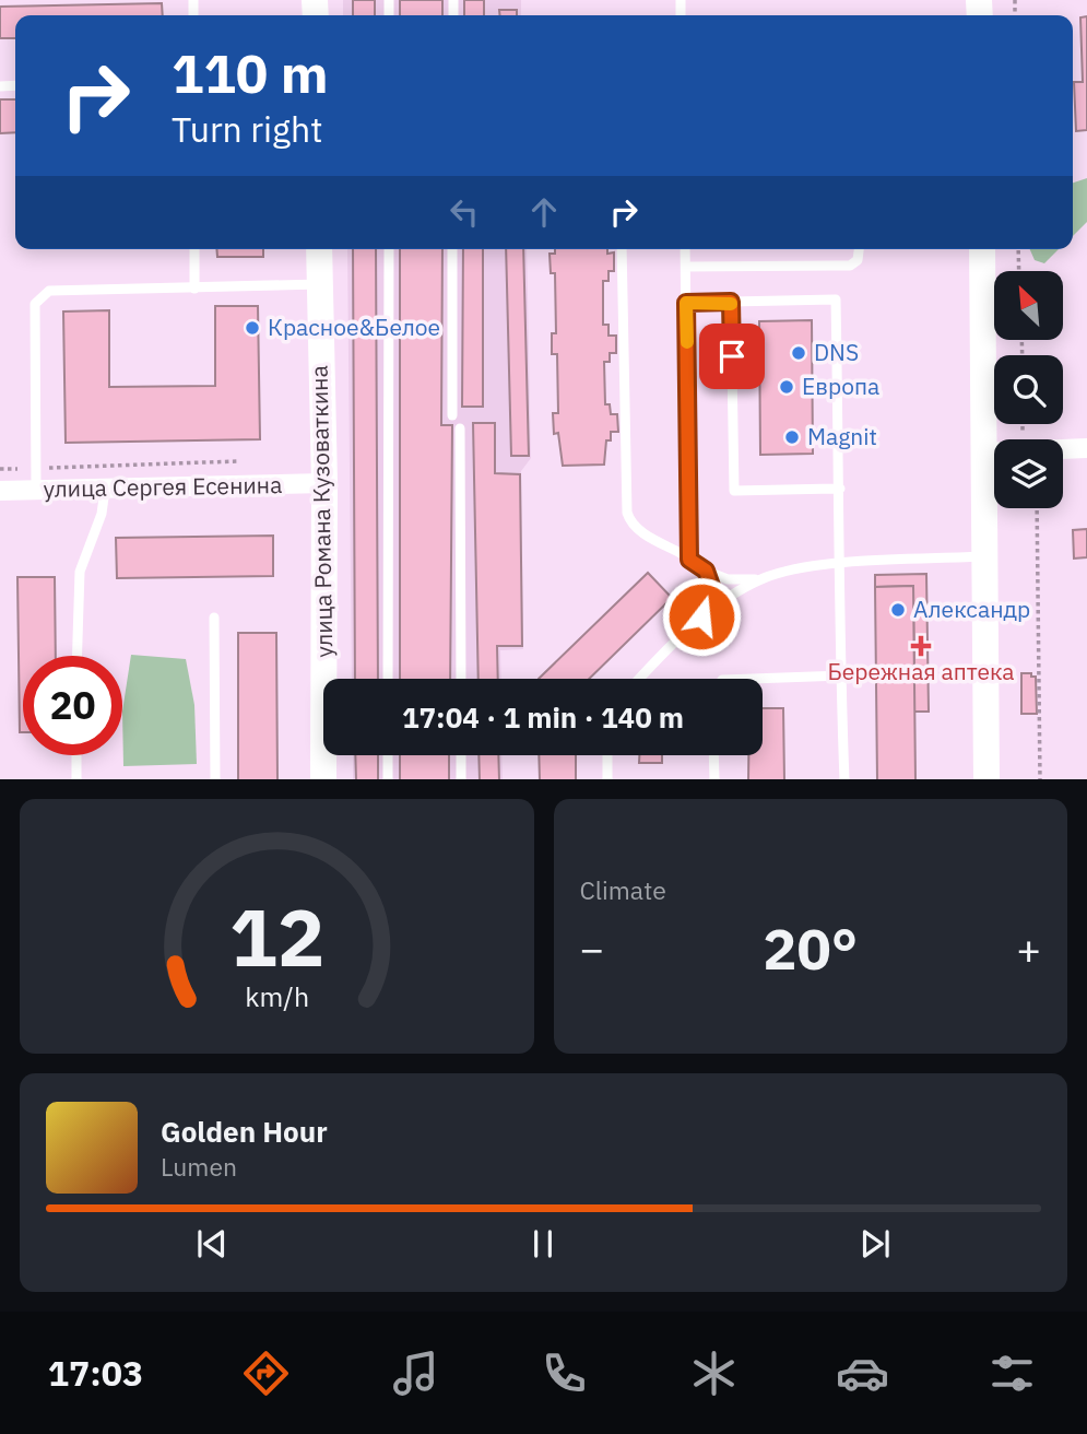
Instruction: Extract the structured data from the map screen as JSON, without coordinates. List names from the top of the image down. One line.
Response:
{"streets":{"street":["улица Сергея Есенина","улица Романа Кузоваткина"]},"crossings":[["улица Сергея Есенина","улица Романа Кузоваткина"]],"places":{"other":["Красное&Белое","DNS","Европа","Magnit","Александр"],"health":["Бережная аптека"]},"north":"top left","page":{"turn":["110 m","Turn right"],"limit":"20","trip":"17:04 · 1 min · 140 m","tile":"Climate","heat":["−","20°","+"],"song":["Golden Hour","Lumen"],"tabs":"17:03","gauge":["12","km/h"]}}
